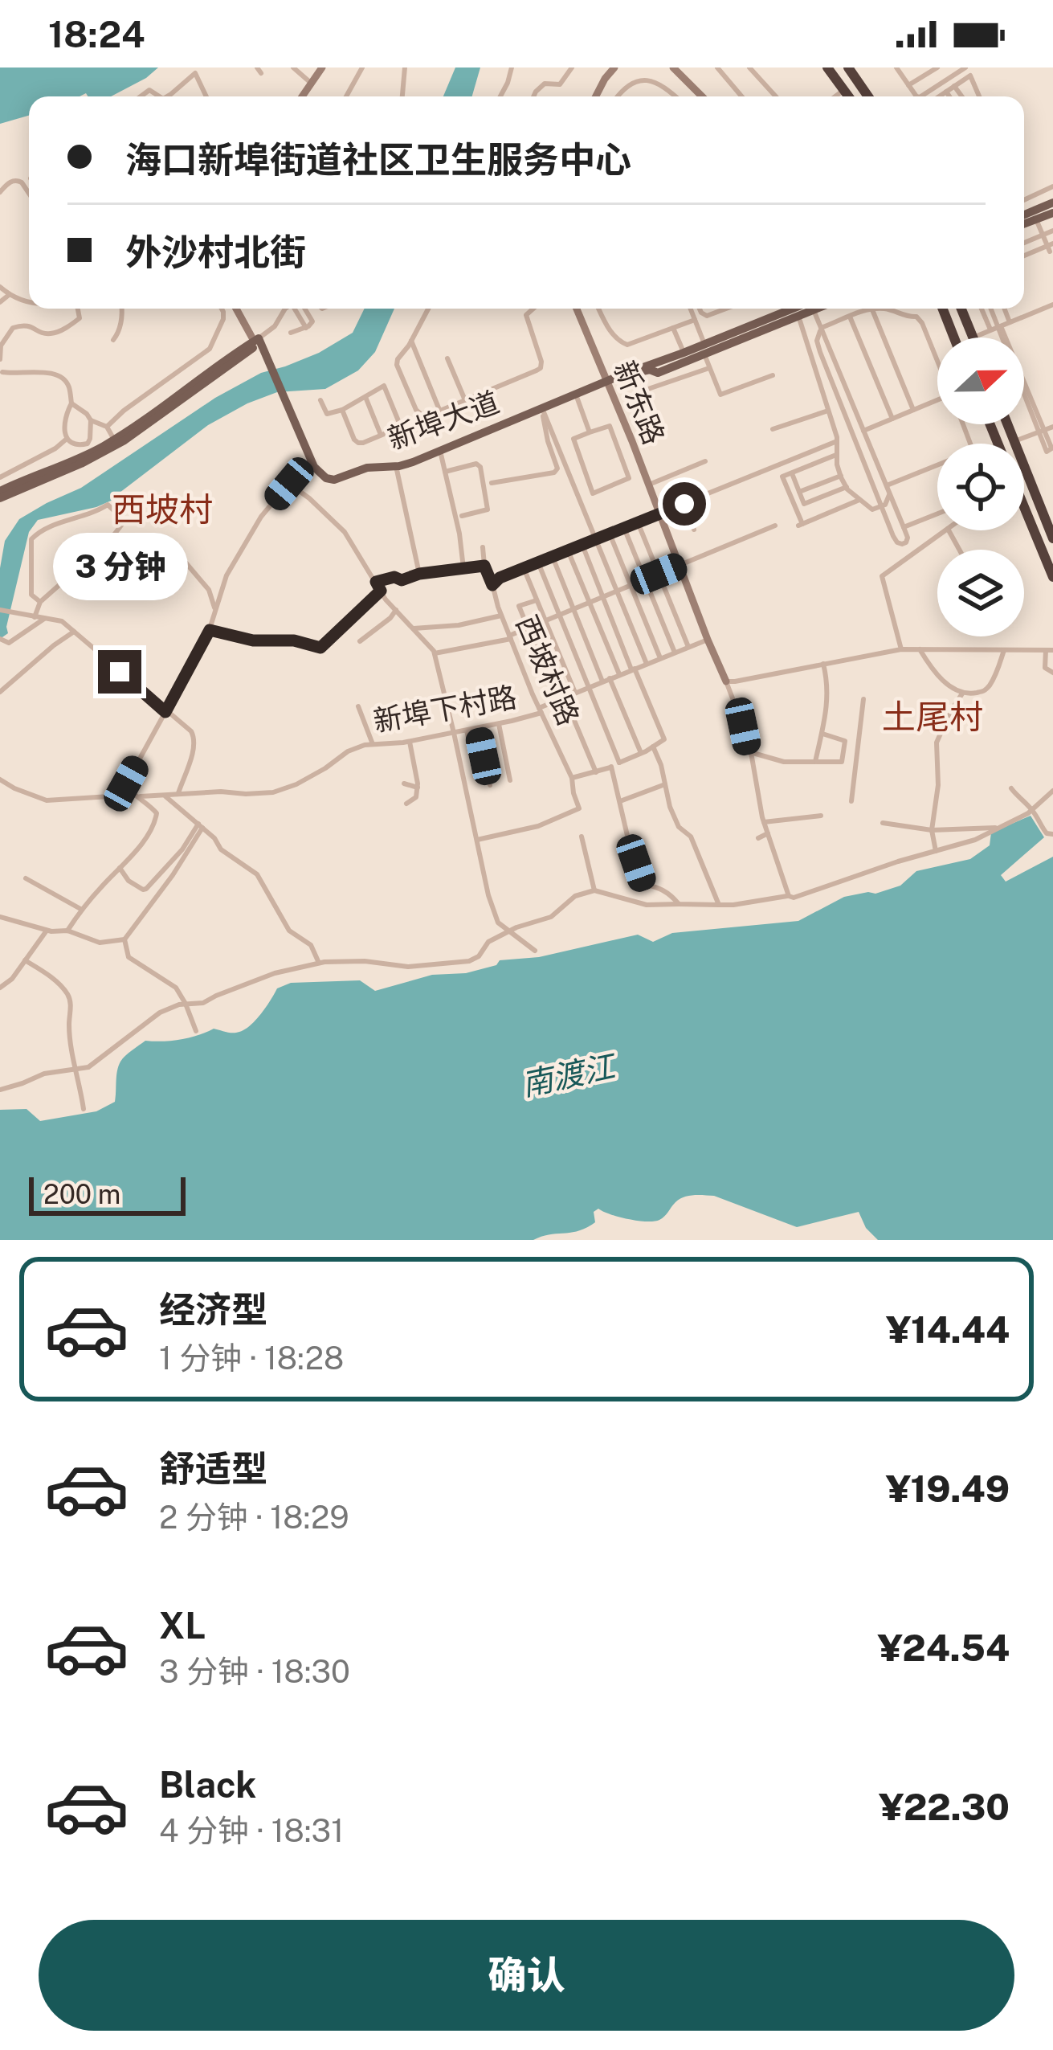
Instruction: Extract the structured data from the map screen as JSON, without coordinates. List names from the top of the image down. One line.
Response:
{"streets":{"main road":["新埠大道"],"street":["新东路","西坡村路","新埠下村路"]},"crossings":[["新东路","新埠大道"],["新东路","西坡村路"],["新东路","新埠下村路"],["西坡村路","新埠下村路"]],"districts":["西坡村","土尾村"],"water":["南渡江"],"scale_bar":"200 m","north":"right","page":{"status":"18:24","banner":["海口新埠街道社区卫生服务中心","外沙村北街"],"bubble":"3 分钟","scale":"200 m","list":[{"name":"经济型","note":"1 分钟 · 18:28","value":"¥14.44"},{"name":"舒适型","note":"2 分钟 · 18:29","value":"¥19.49"},{"name":"XL","note":"3 分钟 · 18:30","value":"¥24.54"},{"name":"Black","note":"4 分钟 · 18:31","value":"¥22.30"}],"buttons":"确认"}}
